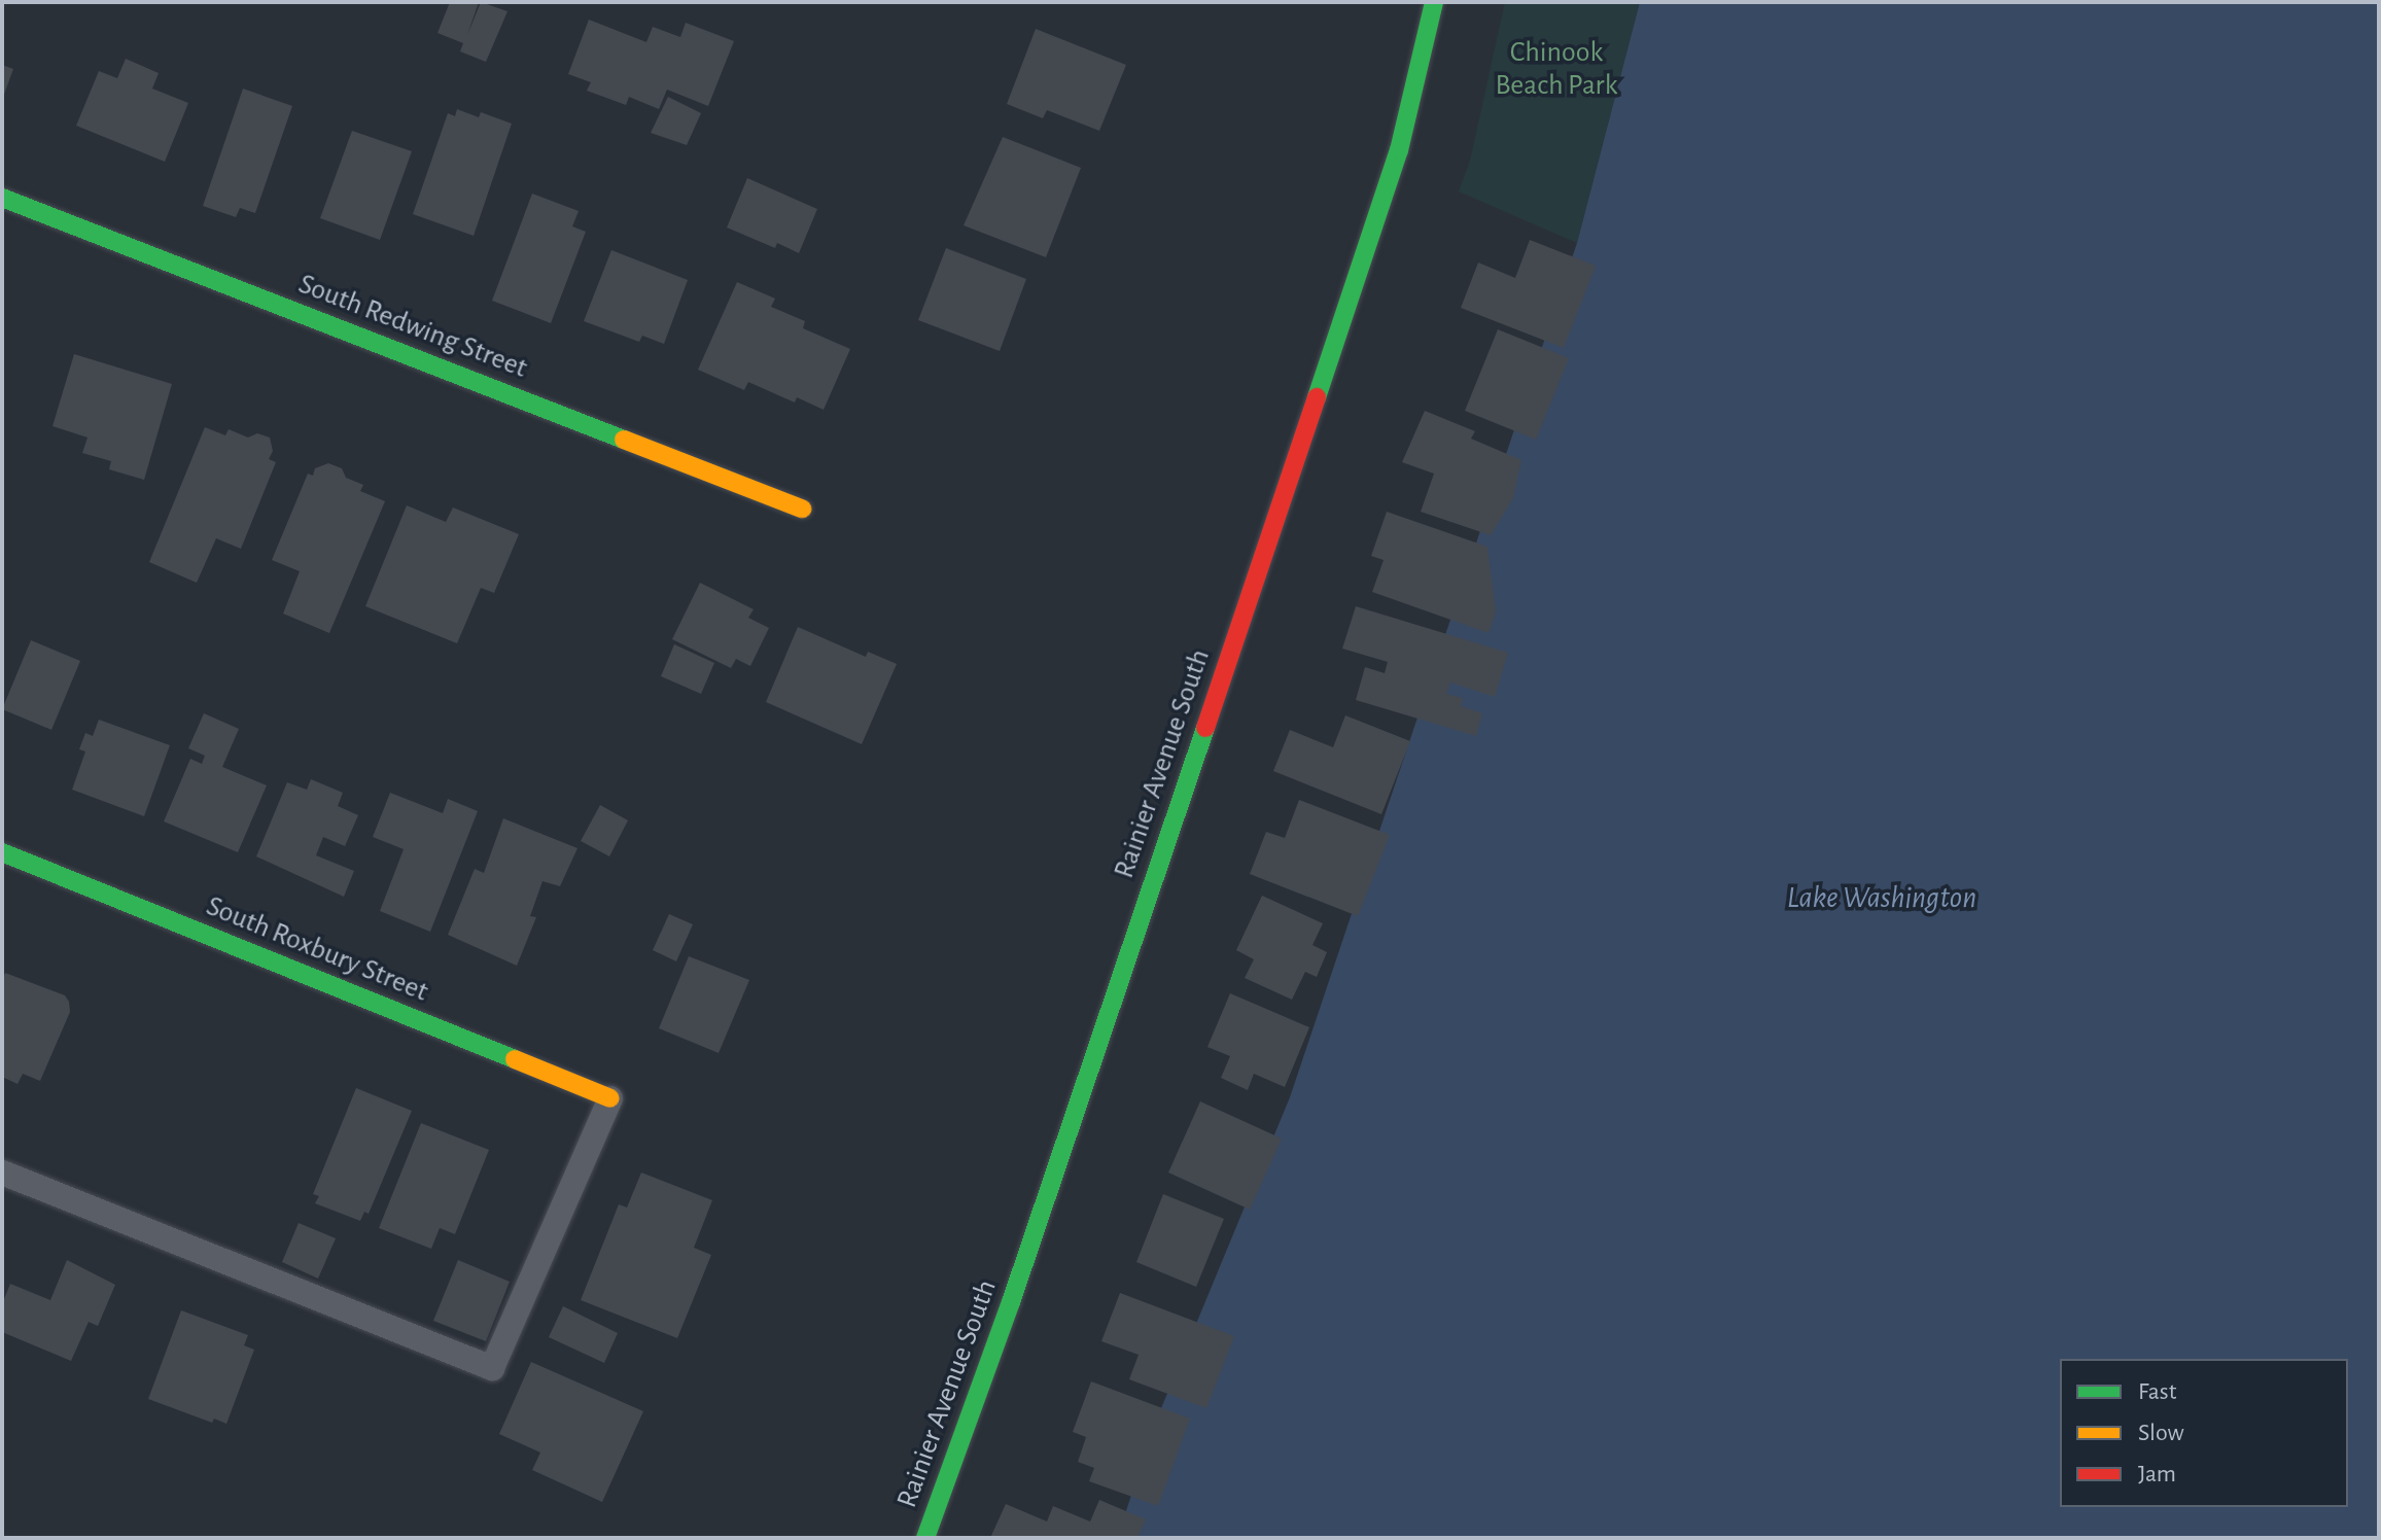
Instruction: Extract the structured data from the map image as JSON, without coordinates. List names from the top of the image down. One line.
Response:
{"streets":{"main road":["South Redwing Street","Rainier Avenue South","South Roxbury Street"]},"water":["Lake Washington"],"parks":["Chinook Beach Park"],"legend":["Fast","Slow","Jam"]}
